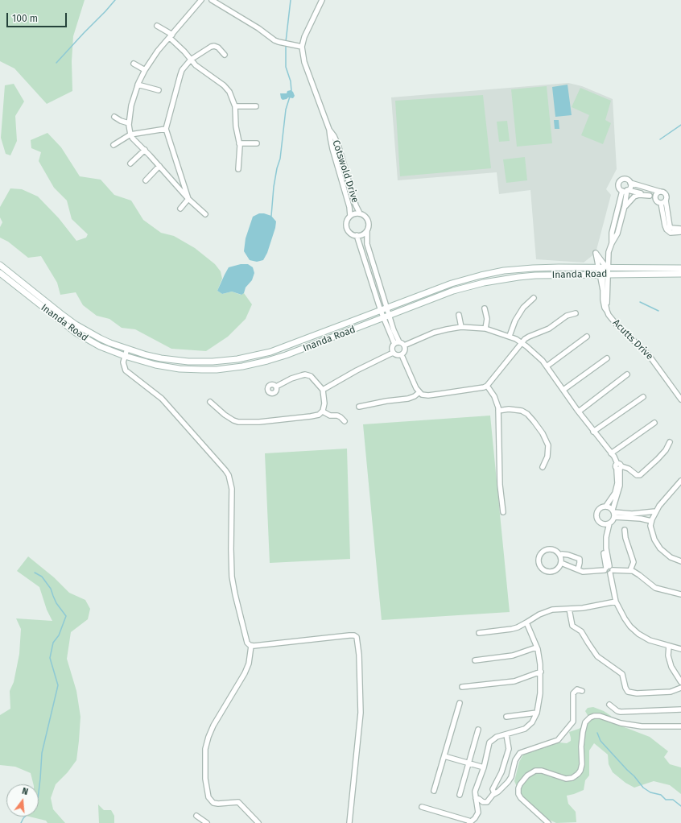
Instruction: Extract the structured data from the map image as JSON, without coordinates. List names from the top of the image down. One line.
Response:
{"streets":{"main road":["Inanda Road"],"street":["Cotswold Drive","Acutts Drive"]},"crossings":[["Inanda Road","Acutts Drive"]],"scale_bar":"100 m","north":"top"}
